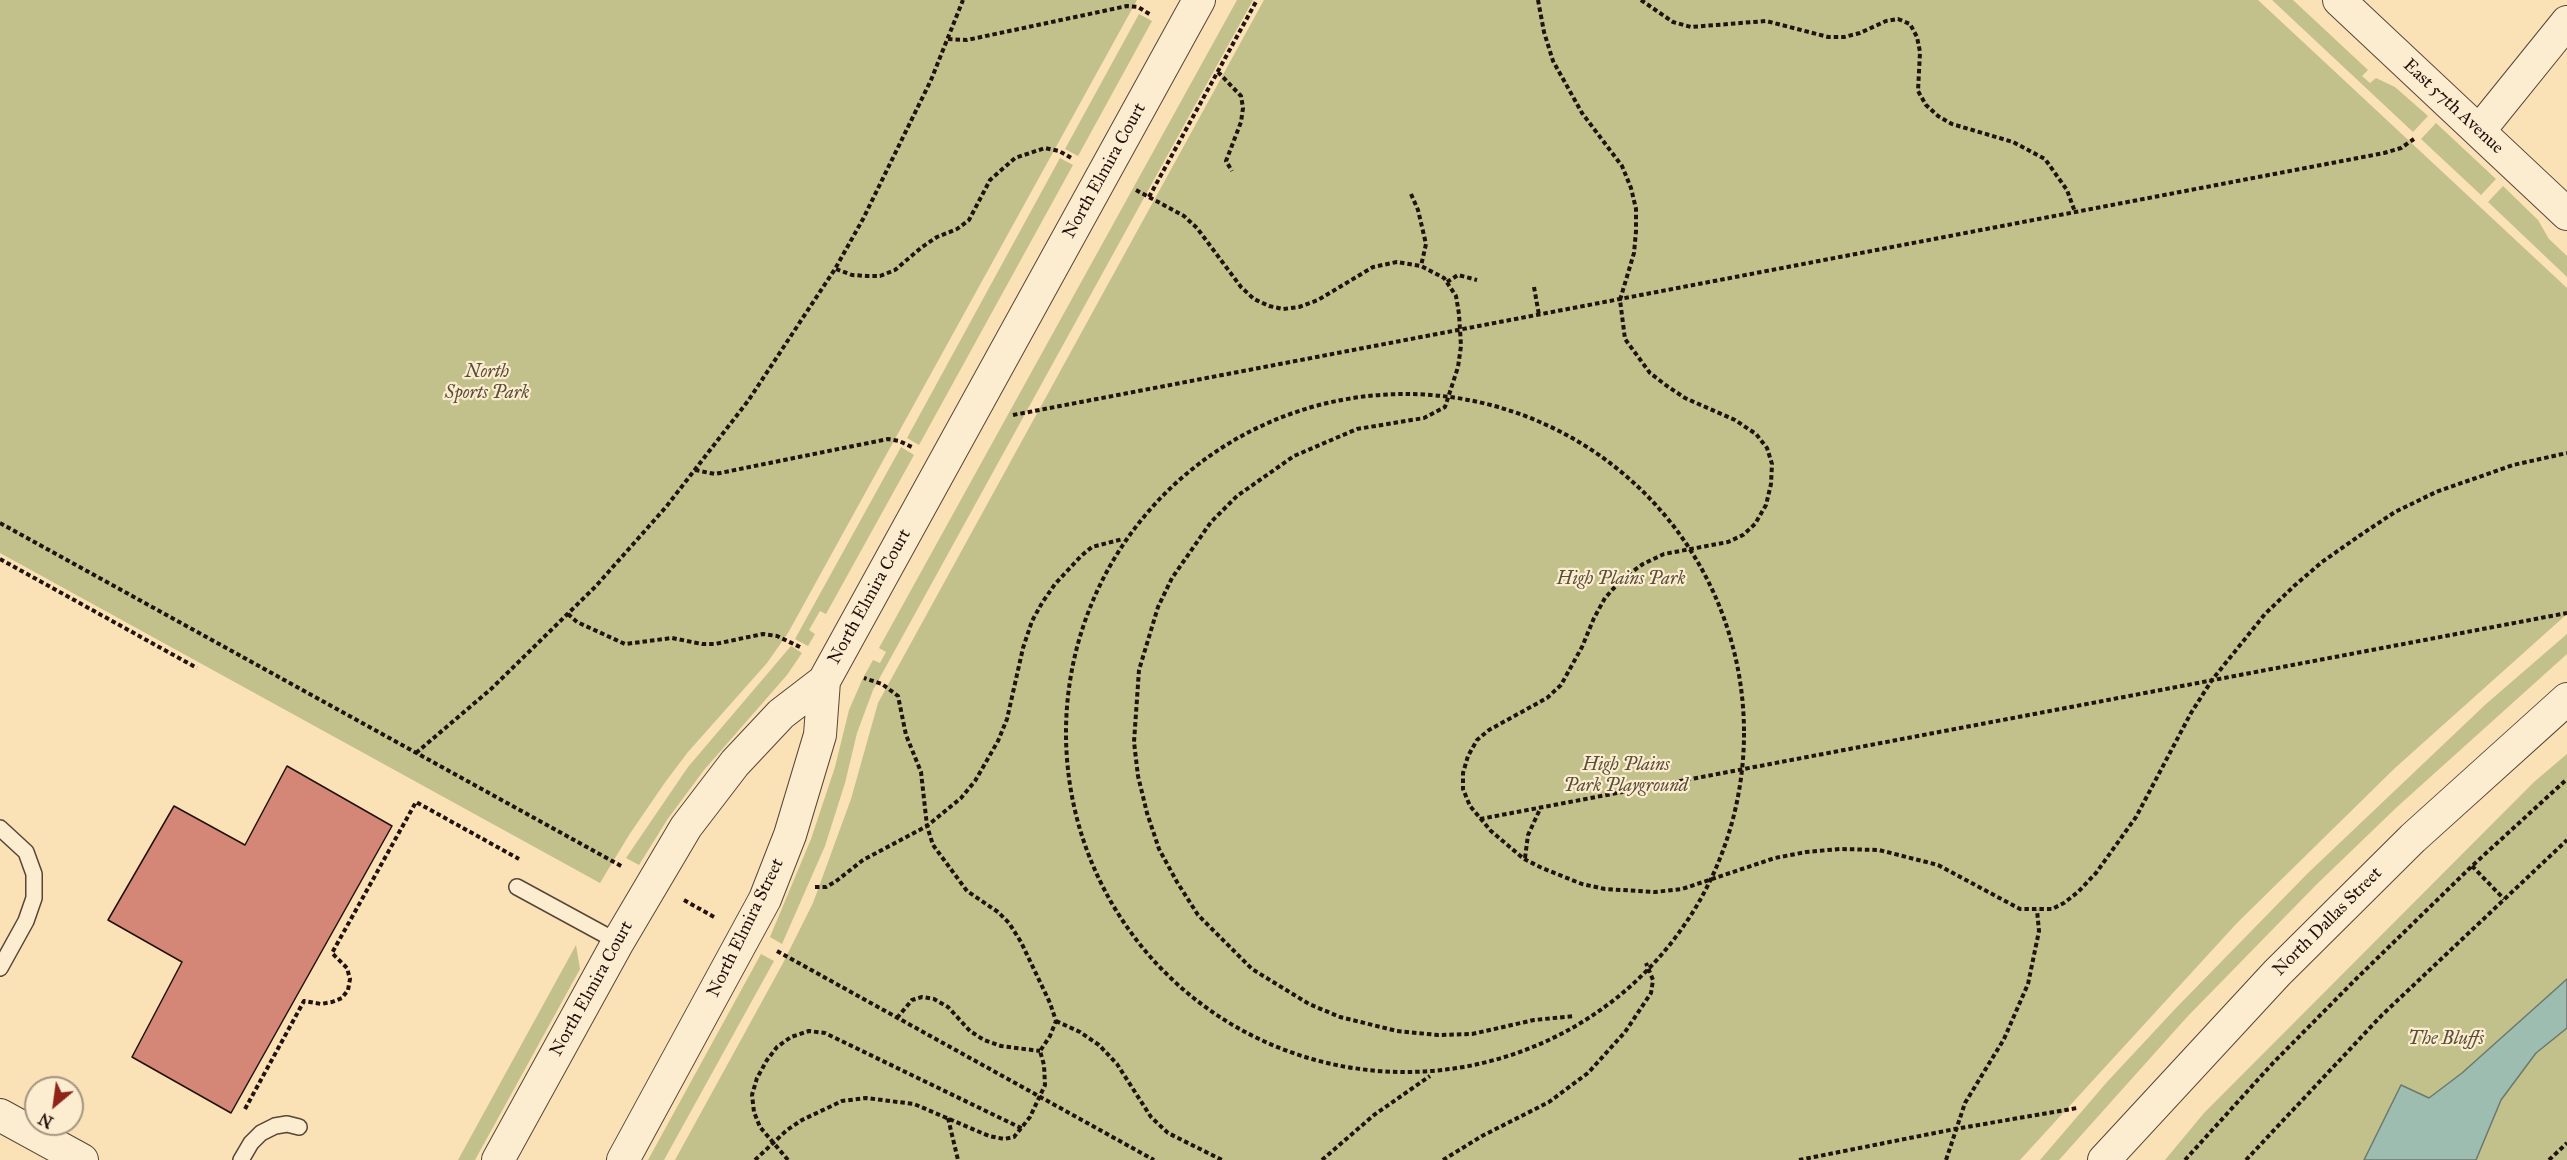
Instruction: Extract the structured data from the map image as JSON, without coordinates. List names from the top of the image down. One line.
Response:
{"streets":{"street":["East 57th Avenue","North Elmira Court","North Dallas Street","North Elmira Street"]},"crossings":[["North Elmira Court","North Elmira Street"]],"parks":["North Sports Park","High Plains Park","High Plains Park Playground","The Bluffs"],"north":"bottom left"}
